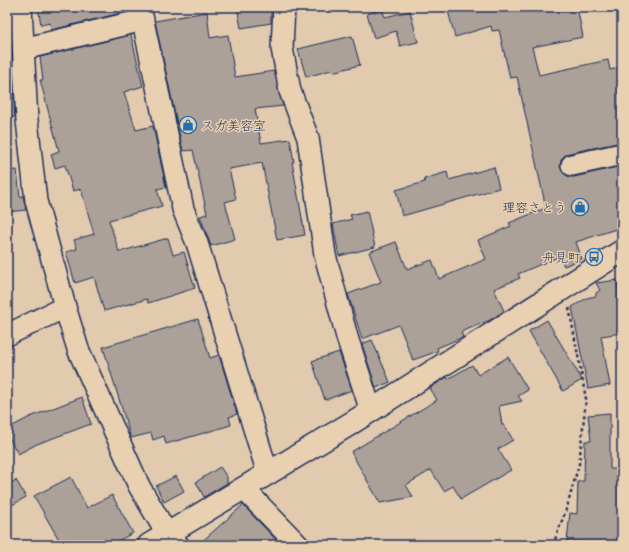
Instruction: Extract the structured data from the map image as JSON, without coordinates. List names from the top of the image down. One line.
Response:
{"places":{"shop":["スガ美容室","理容さとう"],"bus stop":["舟見町"]}}
